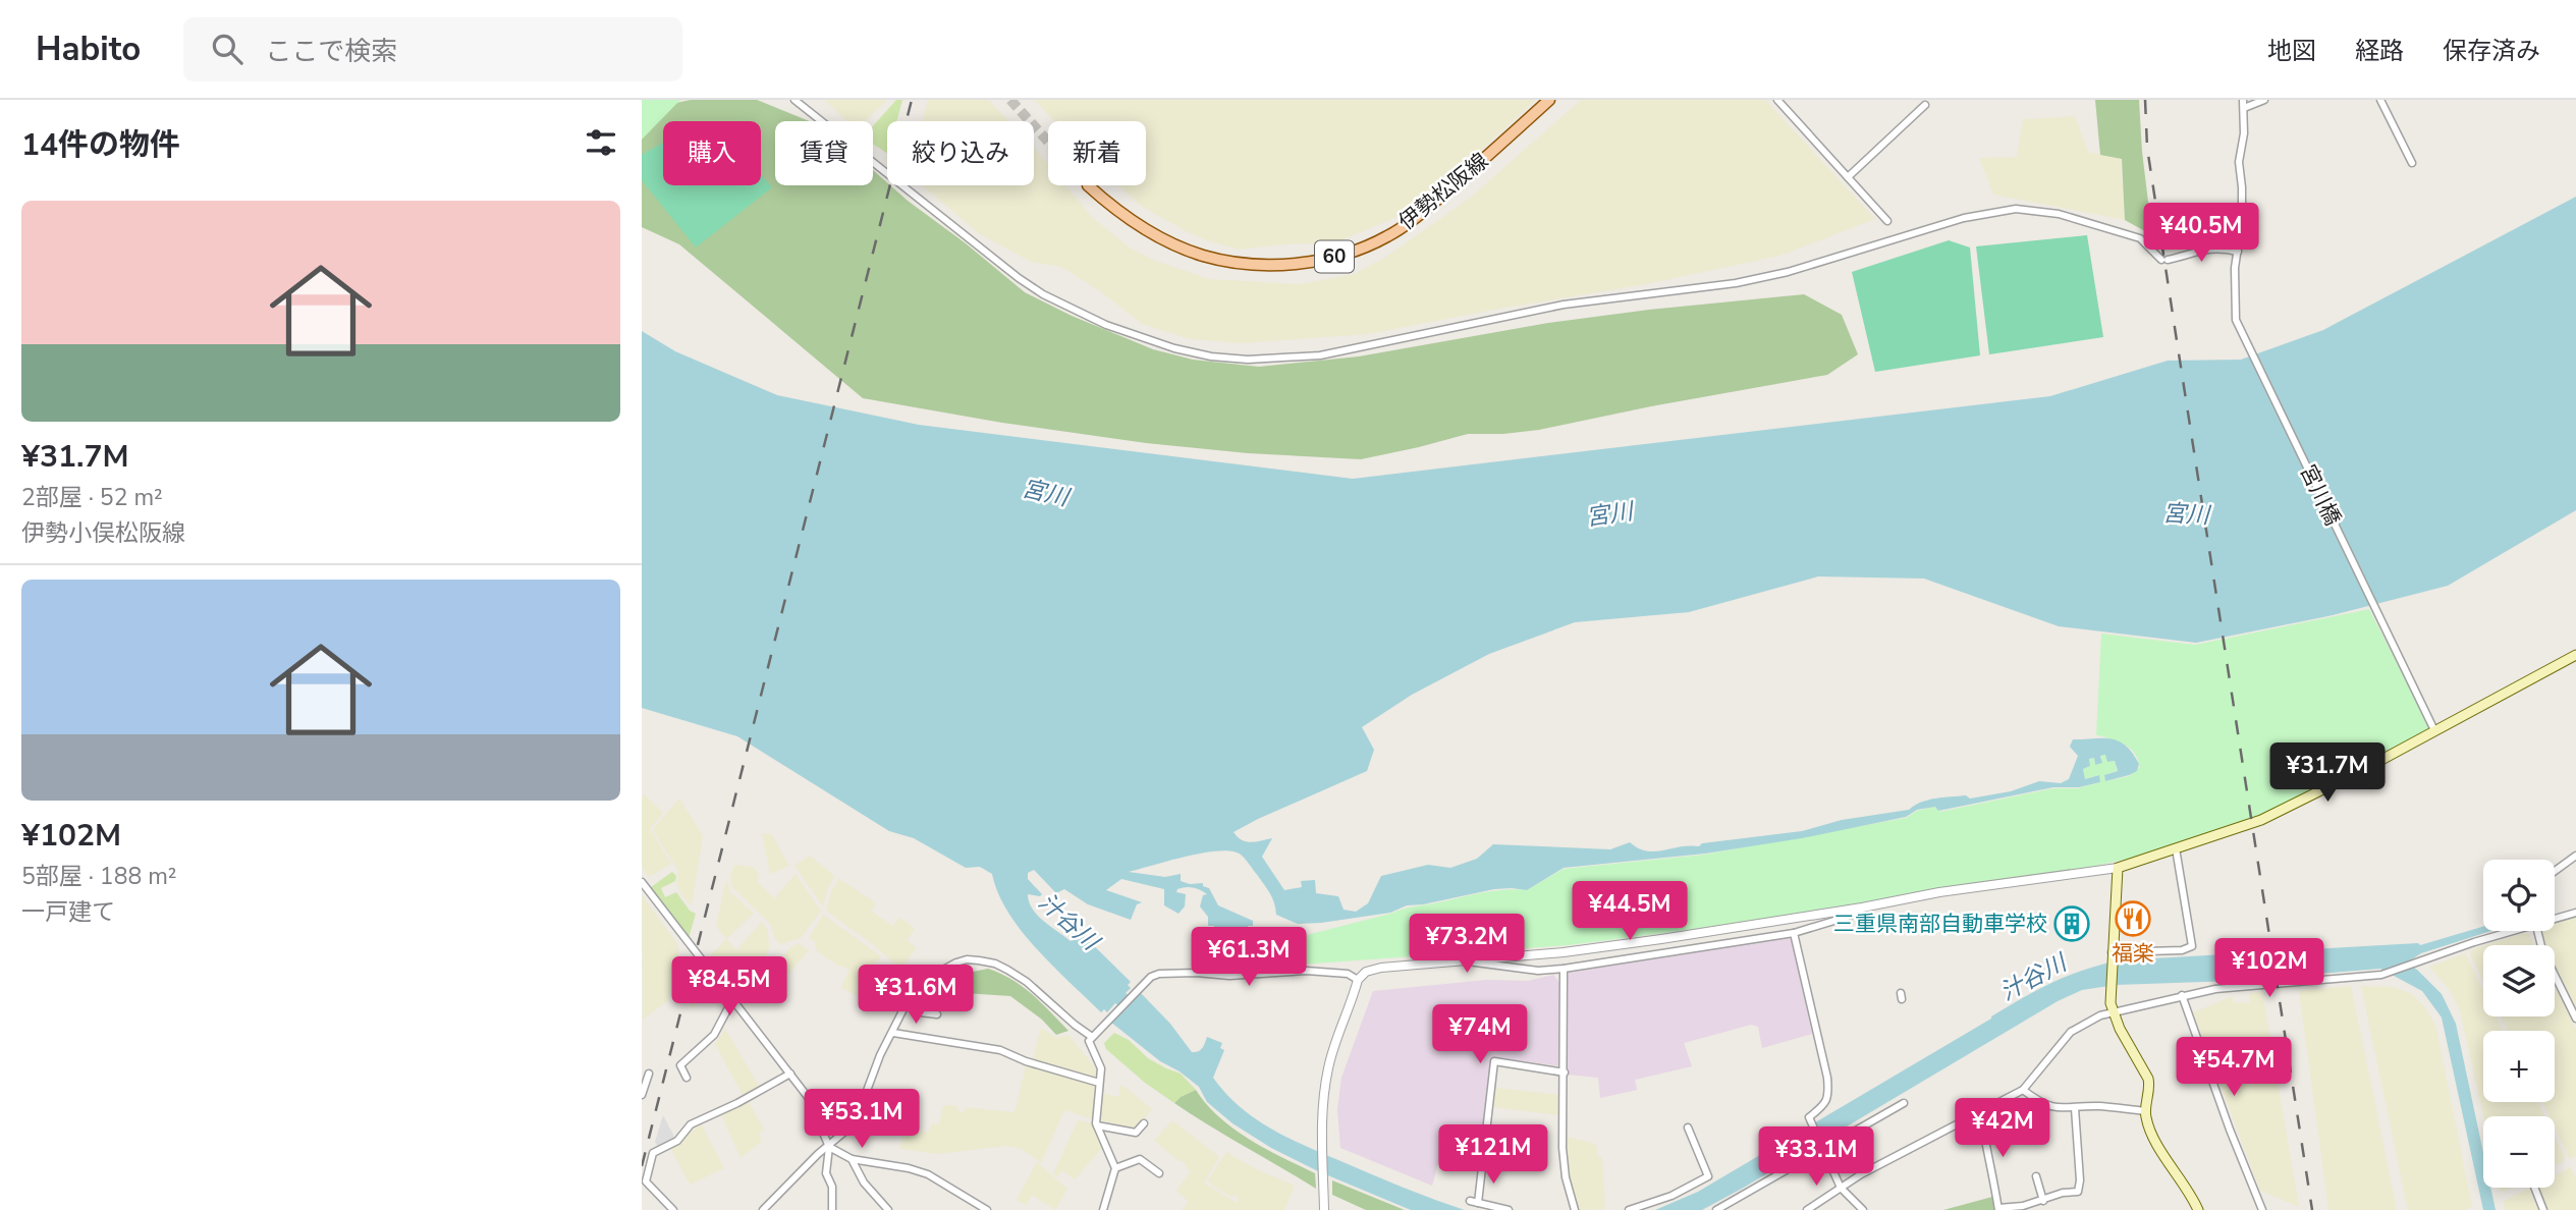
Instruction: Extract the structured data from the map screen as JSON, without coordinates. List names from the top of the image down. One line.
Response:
{"streets":{"main road":["伊勢松阪線","60"],"street":["宮川橋"]},"water":["宮川","汁谷川"],"places":{"restaurant":["福楽"],"building":["三重県南部自動車学校"]},"page":{"header":"Habito","search":"ここで検索","nav":["地図","経路","保存済み"],"heading":"14件の物件","chip":["購入","賃貸","絞り込み","新着"],"list":[{"name":"¥31.7M","note":"2部屋 · 52 m² · 伊勢小俣松阪線"},{"name":"¥102M","note":"5部屋 · 188 m² · 一戸建て"}],"price":["¥40.5M","¥31.7M","¥44.5M","¥73.2M","¥61.3M","¥102M","¥84.5M","¥31.6M","¥74M","¥54.7M","¥53.1M","¥42M","¥121M","¥33.1M"],"map_buttons":["+","−"]}}
